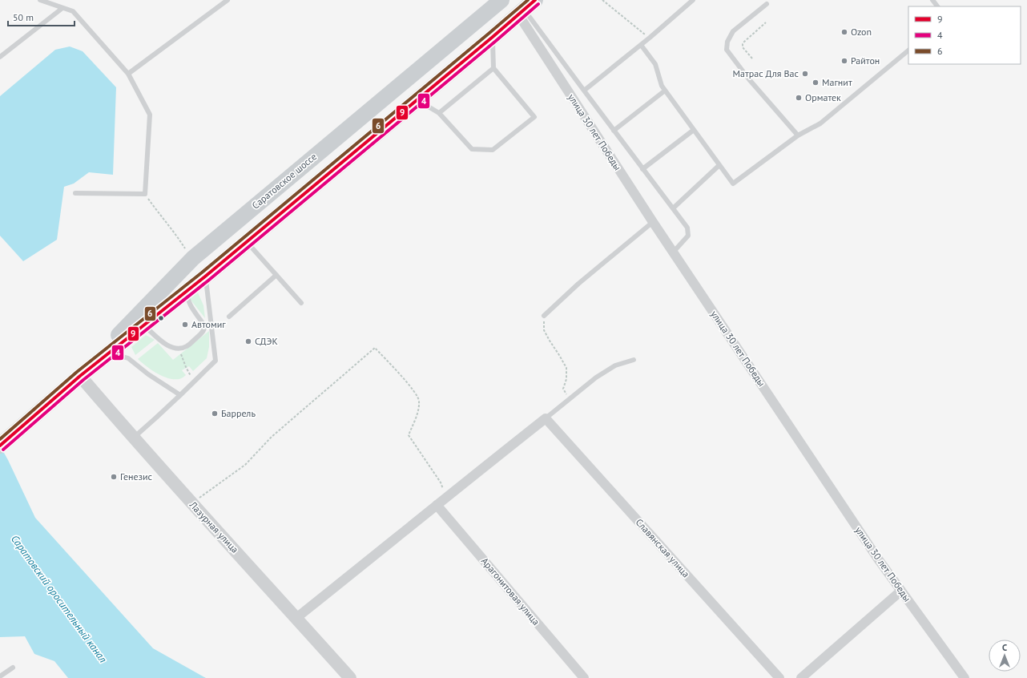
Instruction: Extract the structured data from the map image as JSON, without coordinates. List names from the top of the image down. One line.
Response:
{"streets":{"main road":["Саратовское шоссе"],"street":["улица 30 лет Победы","Лазурная улица","Славянская улица","Арагонитовая улица"]},"crossings":[["улица 30 лет Победы","Саратовское шоссе"],["Саратовское шоссе","Лазурная улица"]],"water":["Саратовский оросительный канал"],"places":["Ozon","Райтон","Матрас Для Вас","Магнит","Орматек","Автомиг","СДЭК","Баррель","Генезис"],"lines":["transit line 9","transit line 6","transit line 4"],"legend":["9","4","6"],"scale_bar":"50 m","north":"top"}
